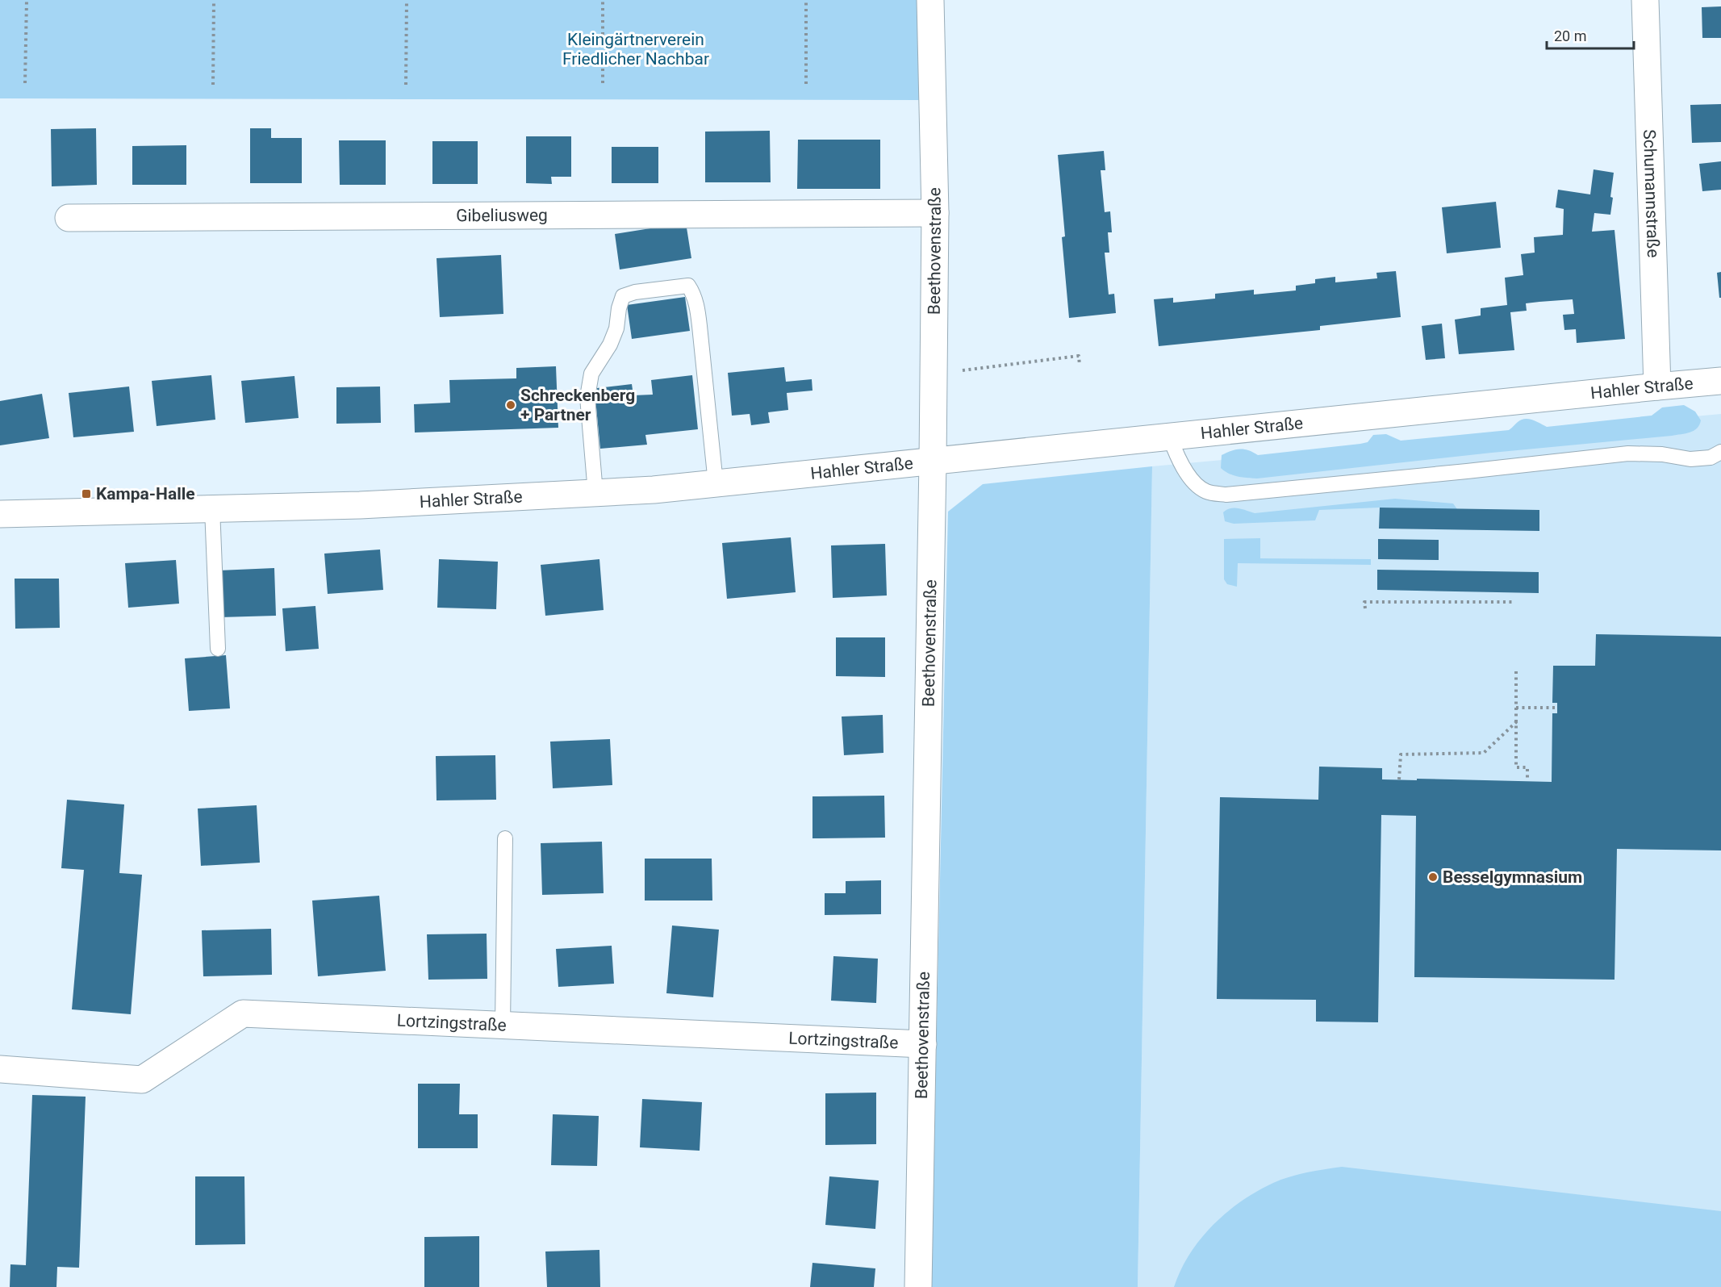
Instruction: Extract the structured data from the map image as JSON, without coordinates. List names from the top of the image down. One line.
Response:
{"streets":{"street":["Schumannstraße","Gibeliusweg","Beethovenstraße","Hahler Straße","Lortzingstraße"]},"crossings":[["Schumannstraße","Hahler Straße"],["Gibeliusweg","Beethovenstraße"],["Beethovenstraße","Hahler Straße"],["Beethovenstraße","Lortzingstraße"]],"parks":["Kleingärtnerverein Friedlicher Nachbar"],"places":{"other":["Schreckenberg + Partner","Besselgymnasium"],"transit":["Kampa-Halle"]},"scale_bar":"20 m"}
